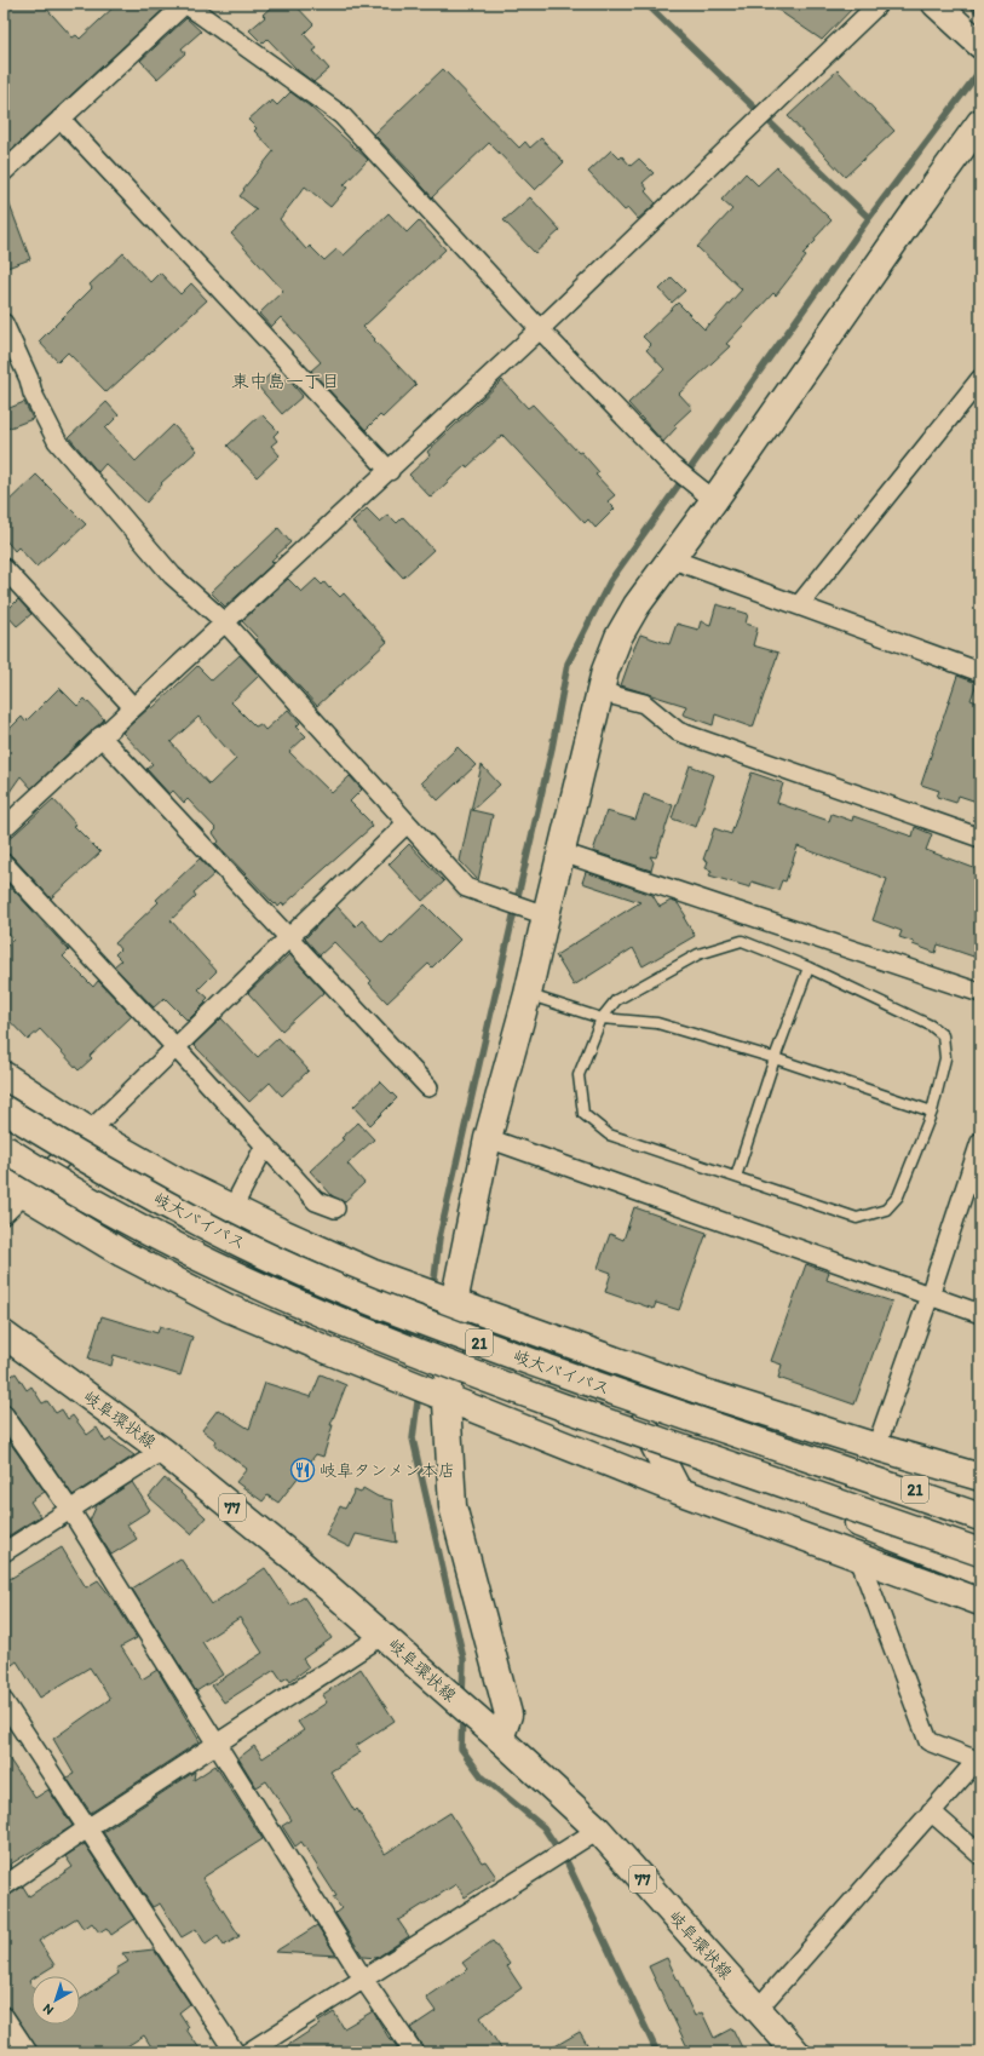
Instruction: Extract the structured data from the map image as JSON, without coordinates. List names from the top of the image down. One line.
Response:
{"streets":{"main road":["岐大バイパス","21","岐阜環状線","77"]},"crossings":[["岐大バイパス","21"]],"districts":["東中島一丁目"],"places":{"restaurant":["岐阜タンメン本店"]},"north":"bottom left"}
